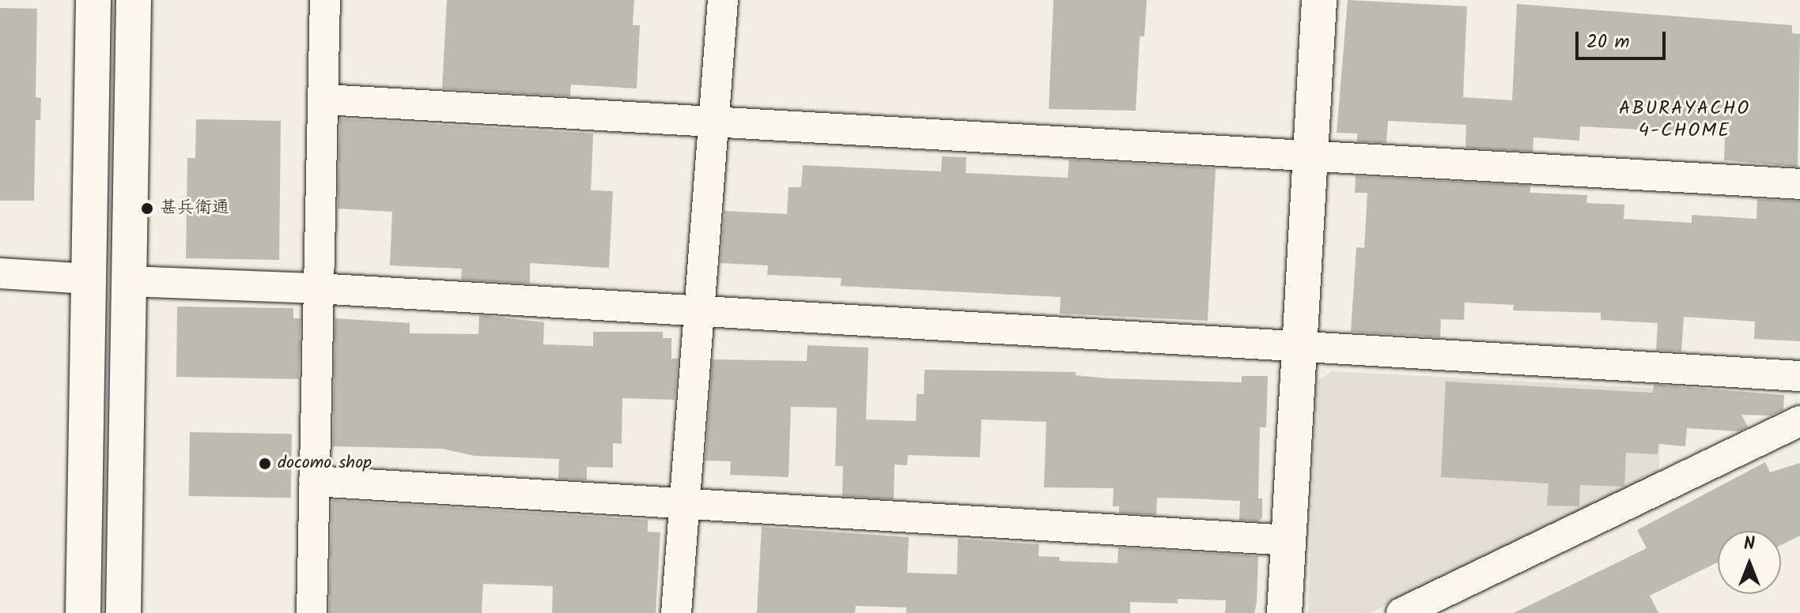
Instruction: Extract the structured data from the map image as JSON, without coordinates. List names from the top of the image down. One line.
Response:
{"districts":["ABURAYACHO 4-CHOME"],"places":["甚兵衛通","docomo shop"],"scale_bar":"20 m","north":"top"}
